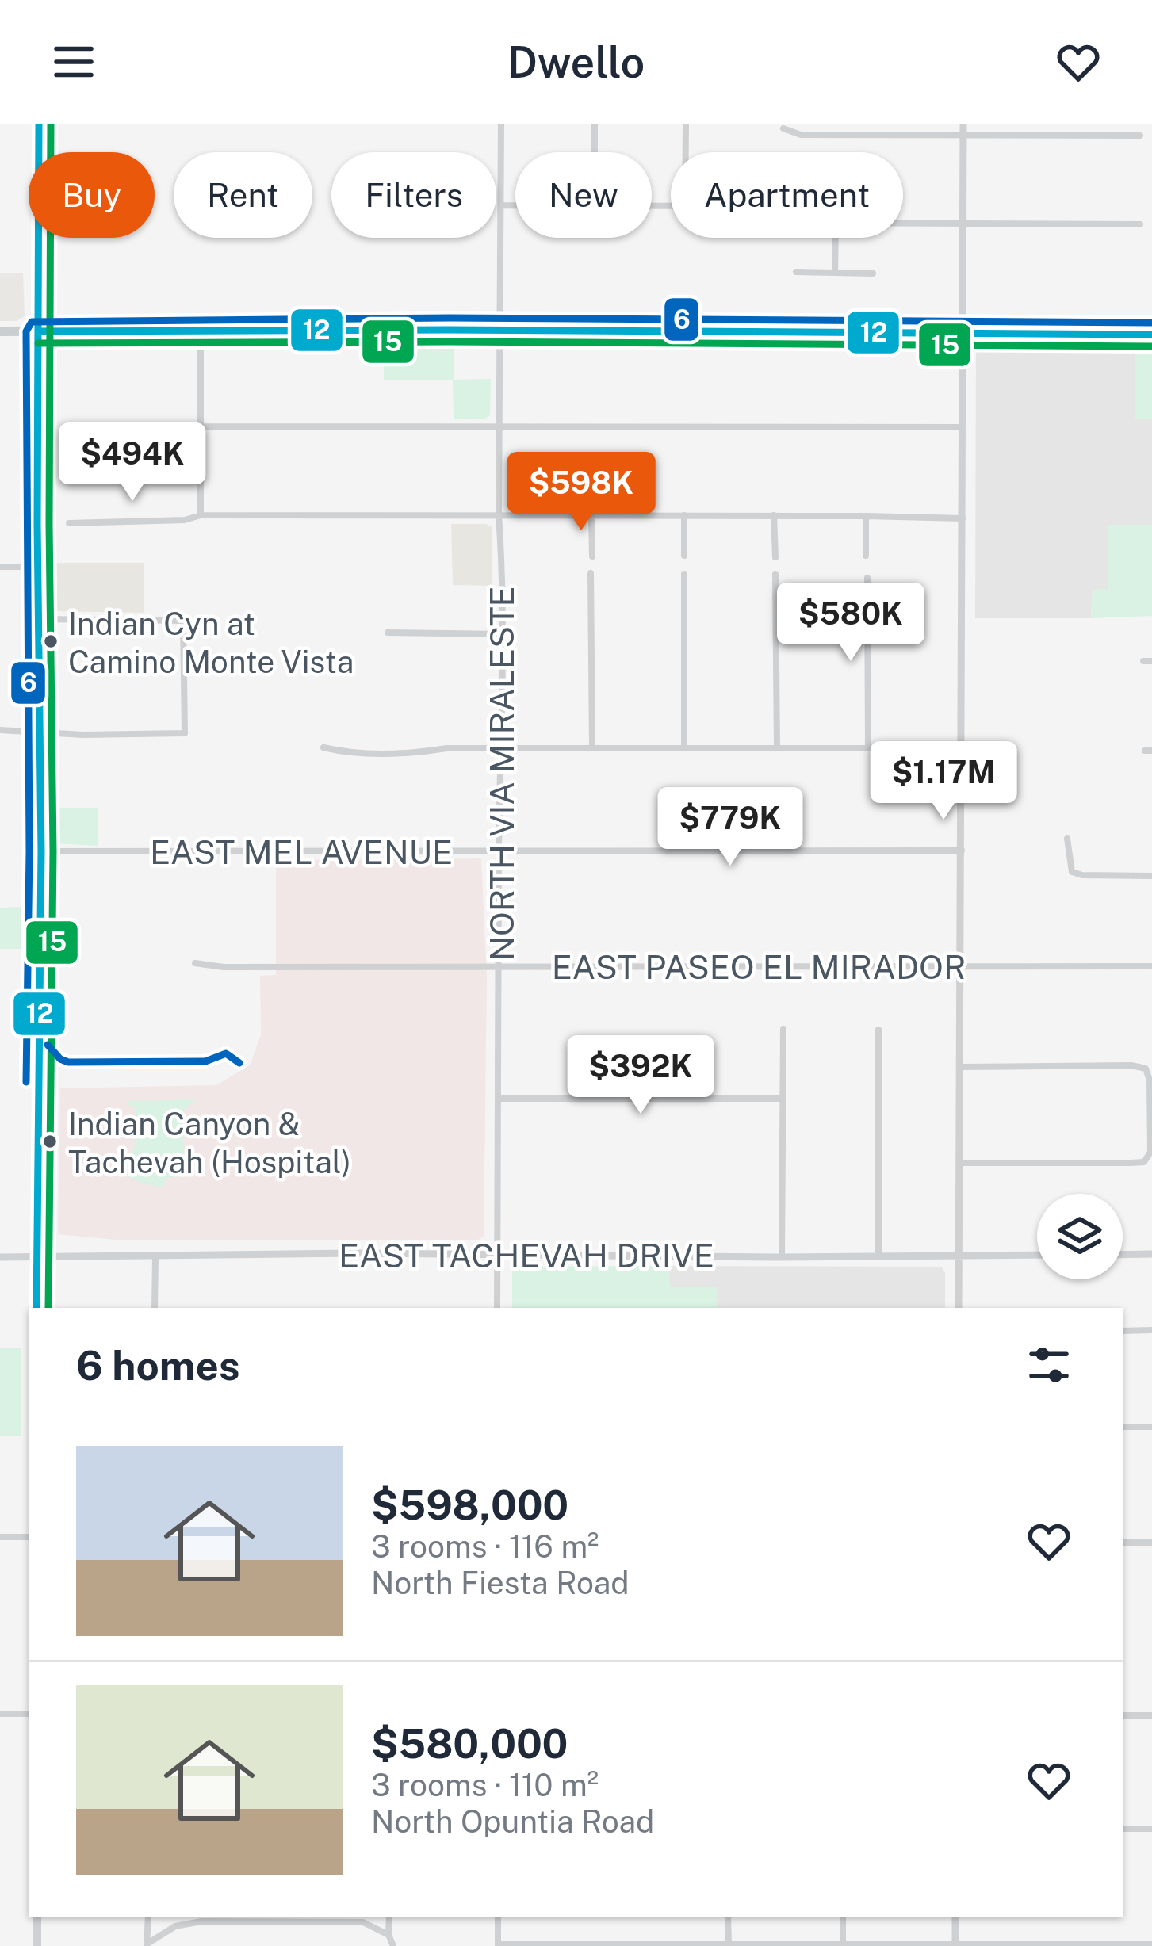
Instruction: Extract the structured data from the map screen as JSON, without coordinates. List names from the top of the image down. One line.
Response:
{"streets":{"street":["NORTH VIA MIRALESTE","EAST MEL AVENUE","EAST PASEO EL MIRADOR","EAST TACHEVAH DRIVE"]},"crossings":[["NORTH VIA MIRALESTE","EAST MEL AVENUE"],["NORTH VIA MIRALESTE","EAST PASEO EL MIRADOR"],["NORTH VIA MIRALESTE","EAST TACHEVAH DRIVE"]],"places":["Indian Cyn at Camino Monte Vista","Indian Canyon & Tachevah (Hospital)"],"lines":["transit line 12","transit line 15","transit line 6"],"page":{"header":"Dwello","chip":["Buy","Rent","Filters","New","Apartment"],"price":["$494K","$598K","$580K","$1.17M","$779K","$392K"],"heading":"6 homes","list":[{"name":"$598,000","note":"3 rooms · 116 m² · North Fiesta Road"},{"name":"$580,000","note":"3 rooms · 110 m² · North Opuntia Road"}]}}
